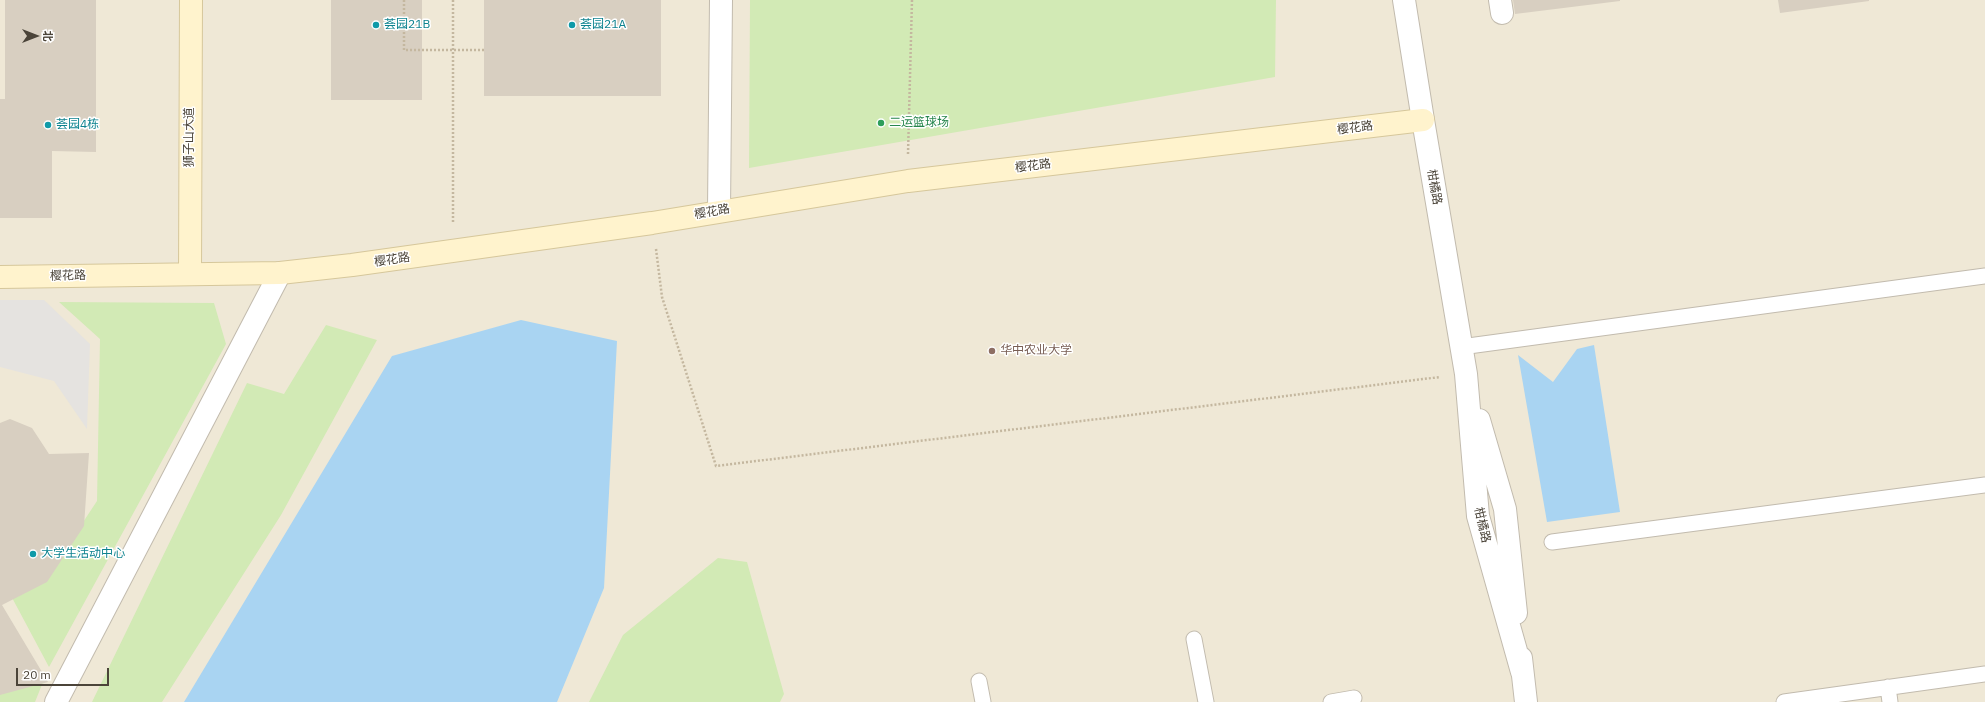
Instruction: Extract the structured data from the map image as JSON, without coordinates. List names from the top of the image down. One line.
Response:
{"streets":{"street":["樱花路","狮子山大道","柑橘路"]},"crossings":[["樱花路","狮子山大道"],["樱花路","柑橘路"]],"places":["荟园21B","荟园21A","二运篮球场","荟园4栋","华中农业大学","大学生活动中心"],"scale_bar":"20 m","north":"right"}
